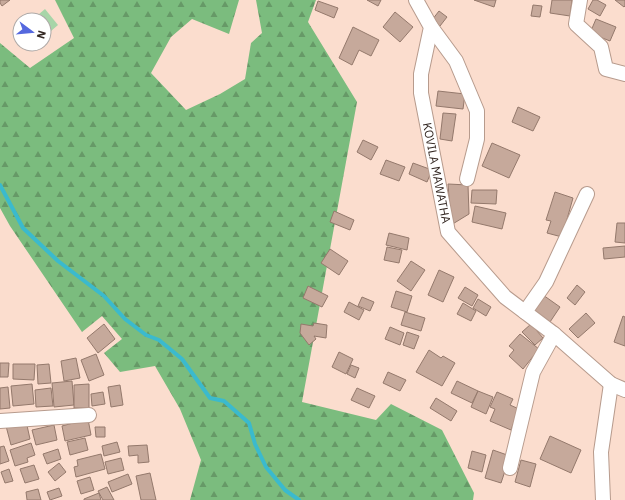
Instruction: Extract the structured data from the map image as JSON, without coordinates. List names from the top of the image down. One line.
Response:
{"streets":{"street":["KOVILA MAWATHA"]},"north":"right"}
